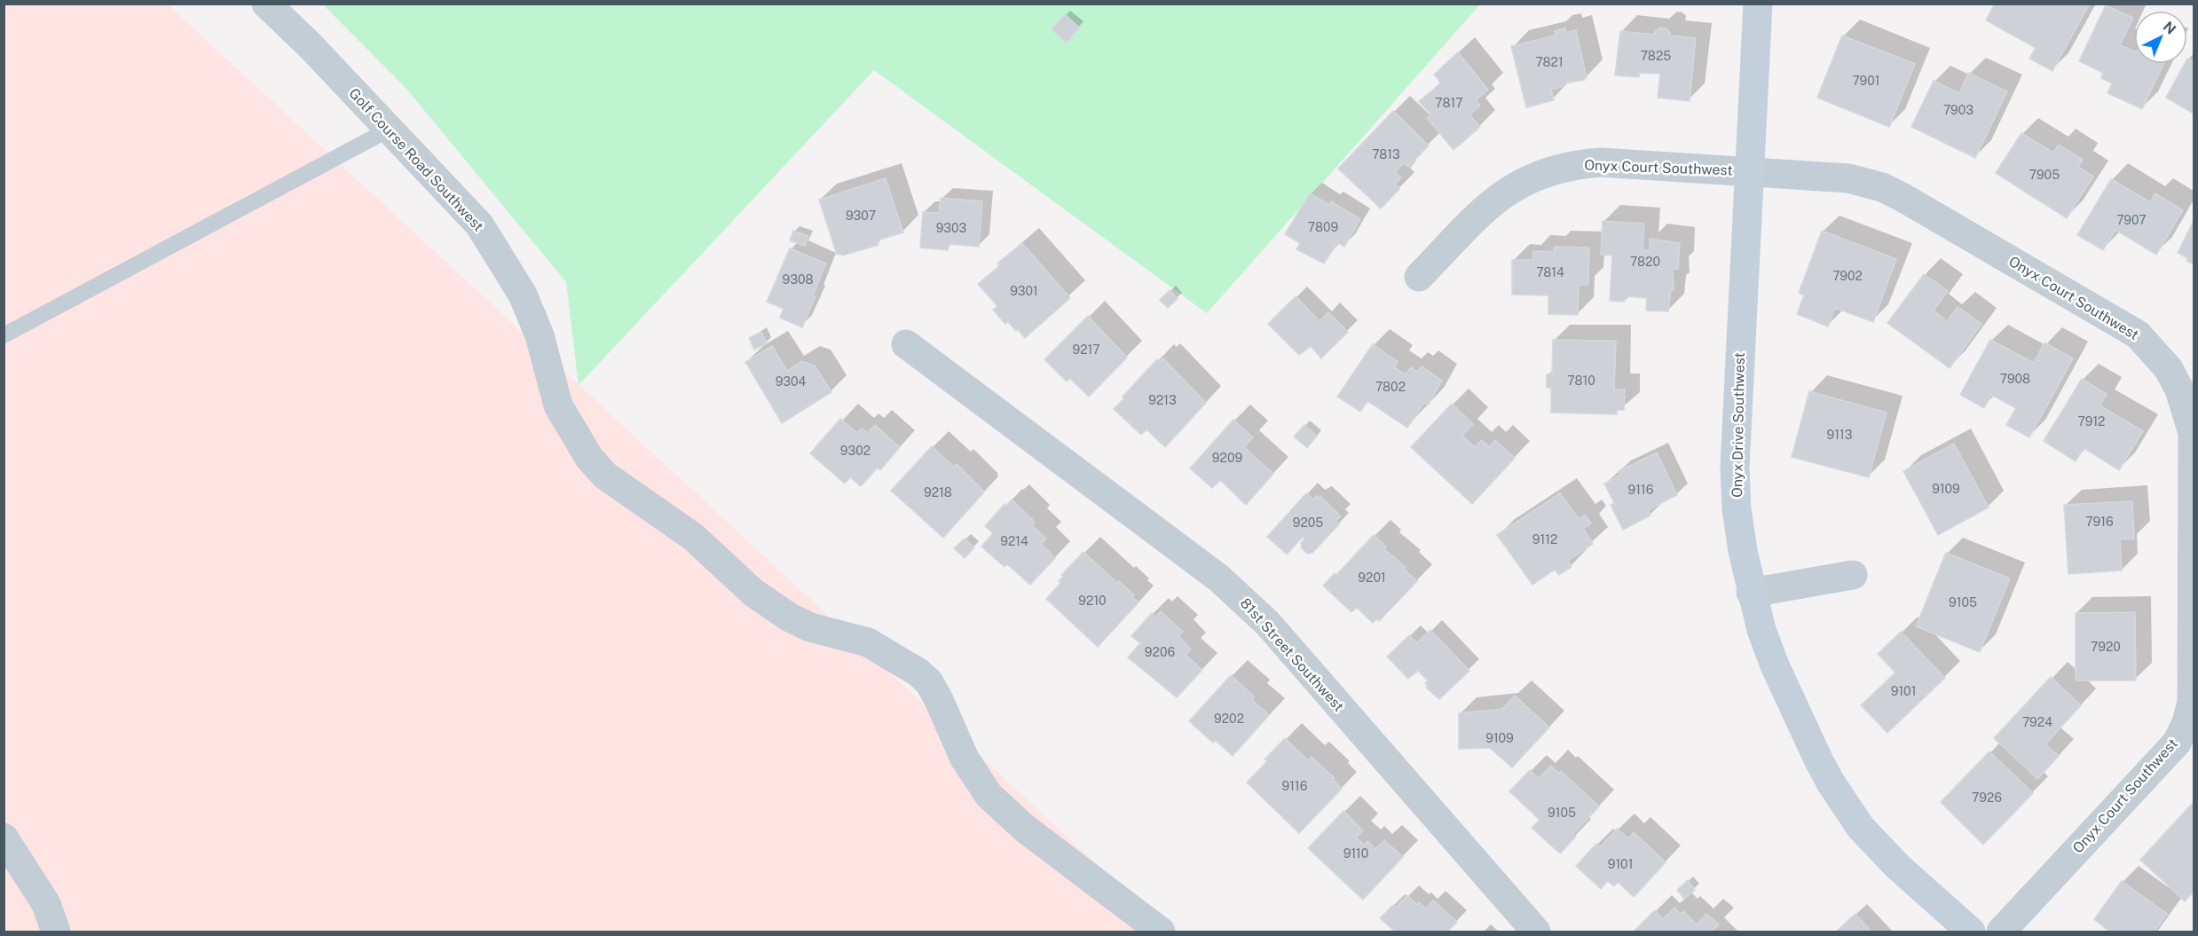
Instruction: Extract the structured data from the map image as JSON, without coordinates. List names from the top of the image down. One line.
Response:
{"streets":{"street":["Golf Course Road Southwest","Onyx Court Southwest","Onyx Drive Southwest","81st Street Southwest"]},"crossings":[["Onyx Court Southwest","Onyx Drive Southwest"]],"house_numbers":["7825","7821","7901","7817","7903","7813","7905","9307","7907","7809","9303","7820","7814","7902","9308","9301","9217","7908","7810","9304","7802","9213","7912","9113","9302","9209","9109","9116","9218","7916","9205","9112","9214","9201","9210","9105","7920","9206","9101","9202","7924","9109","9116","7926","9105","9110","9101"],"north":"top right"}
